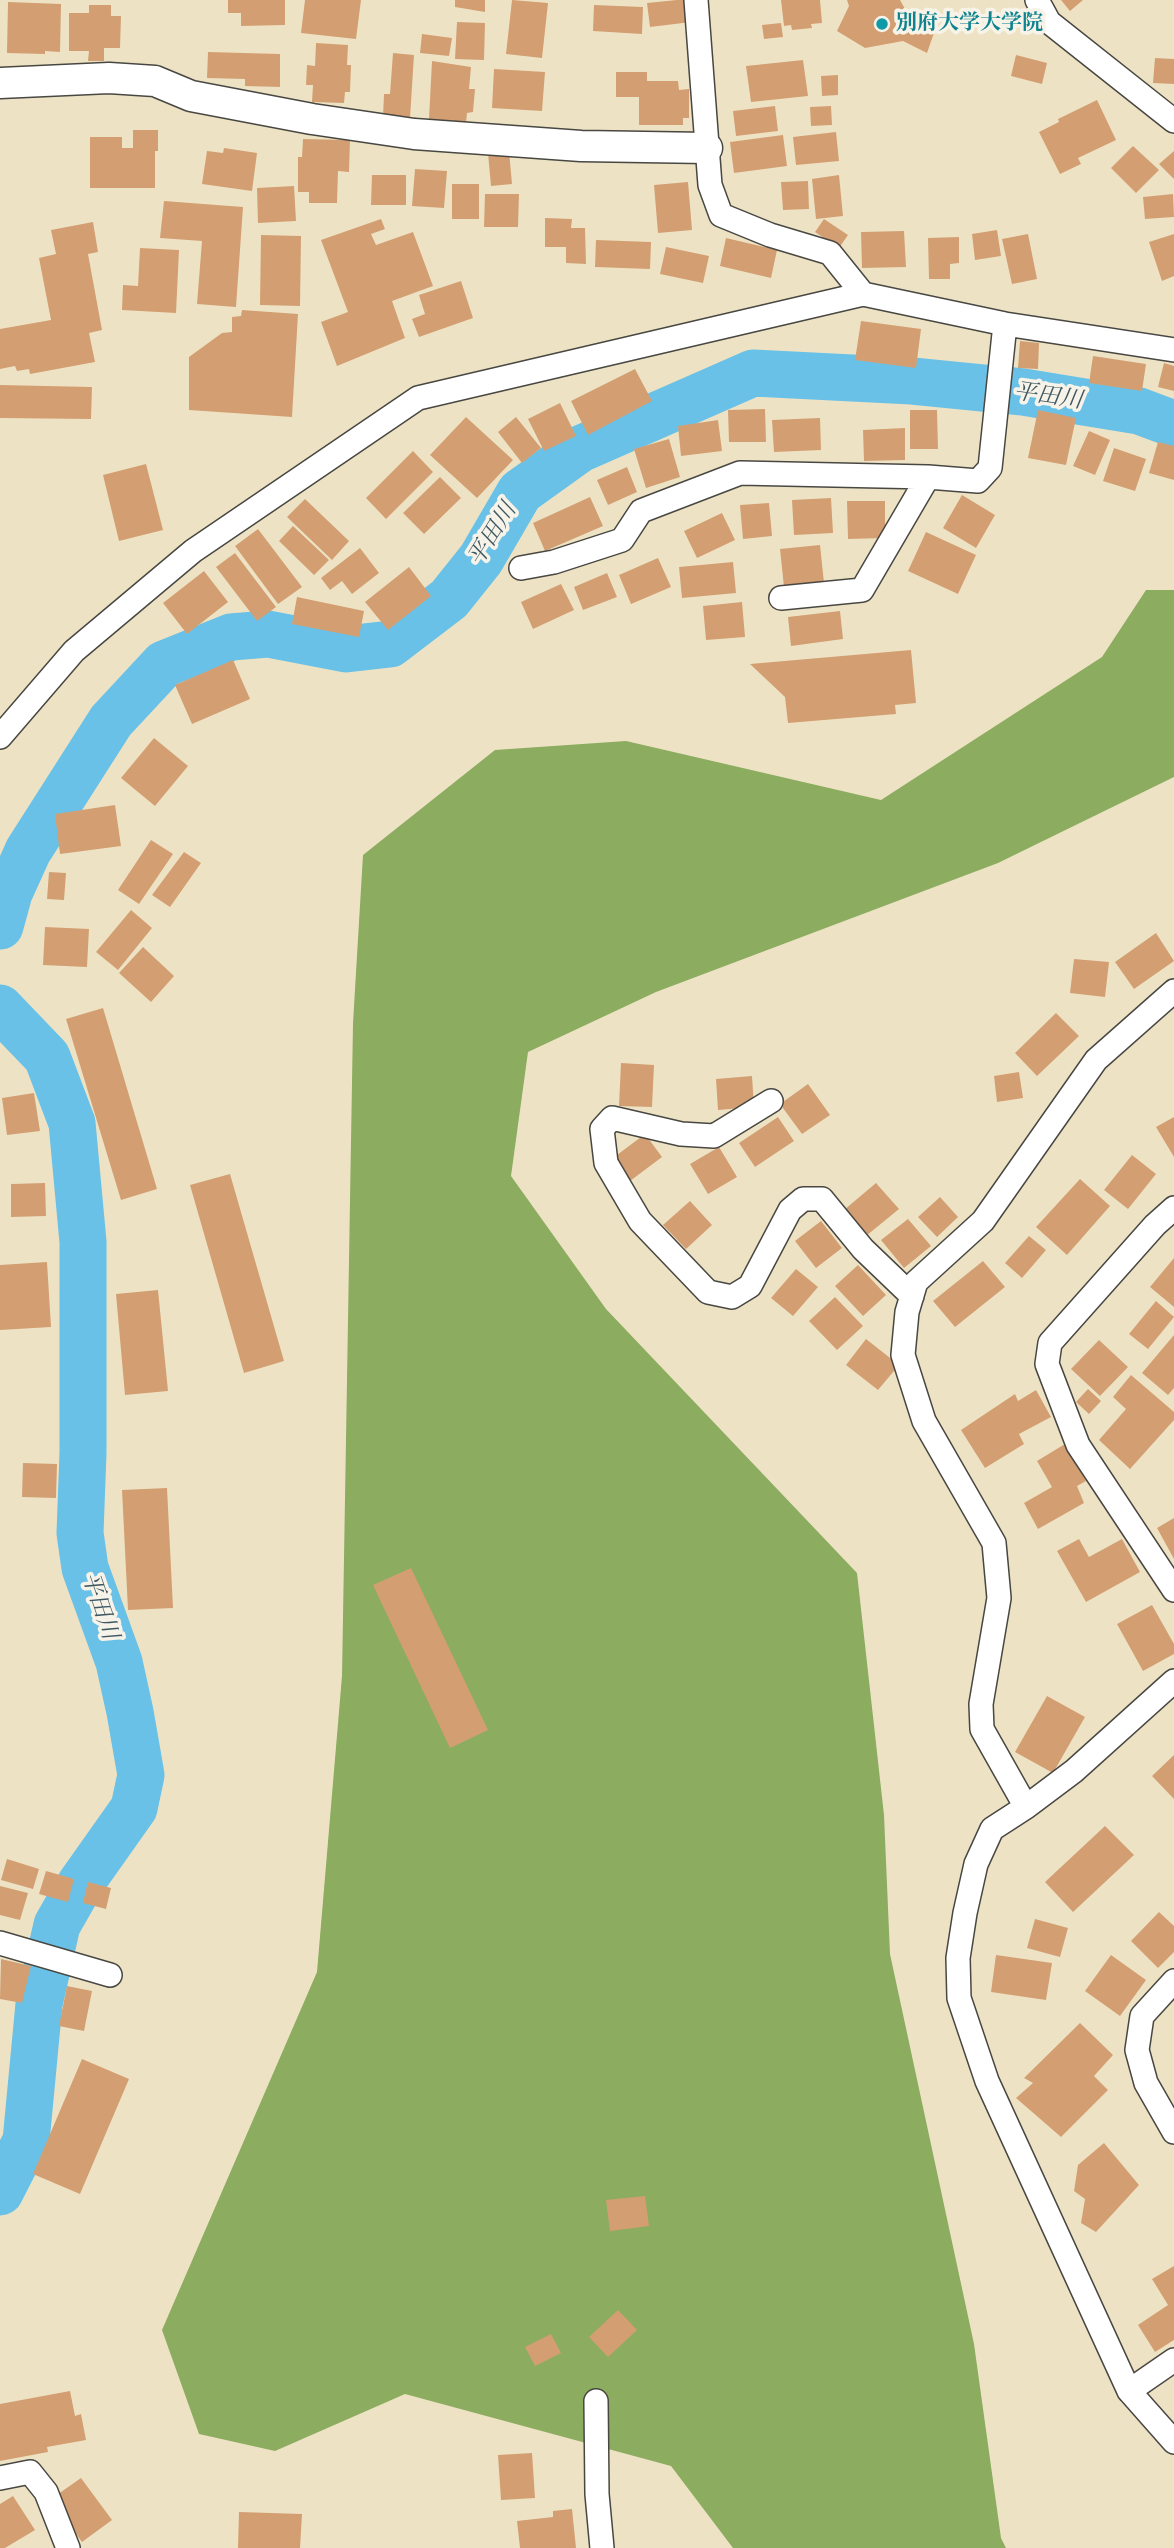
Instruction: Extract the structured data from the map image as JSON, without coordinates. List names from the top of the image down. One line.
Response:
{"water":["平田川"],"places":["別府大学大学院"]}
